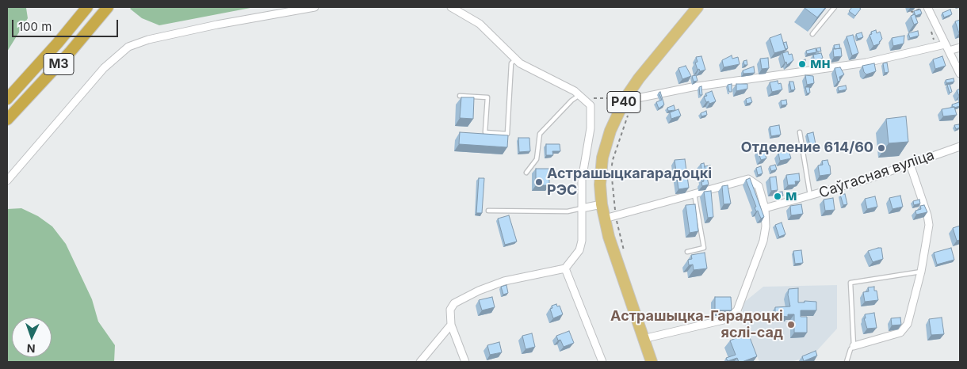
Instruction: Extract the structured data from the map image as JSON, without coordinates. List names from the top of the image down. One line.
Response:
{"streets":{"highway":["М3"],"main road":["Р40"],"street":["Саўгасная вуліца"]},"places":["мн","Отделение 614/60","Астрашыцкагарадоцкі РЭС","м","Астрашыцка-Гарадоцкі яслі-сад"],"scale_bar":"100 m","north":"bottom"}
